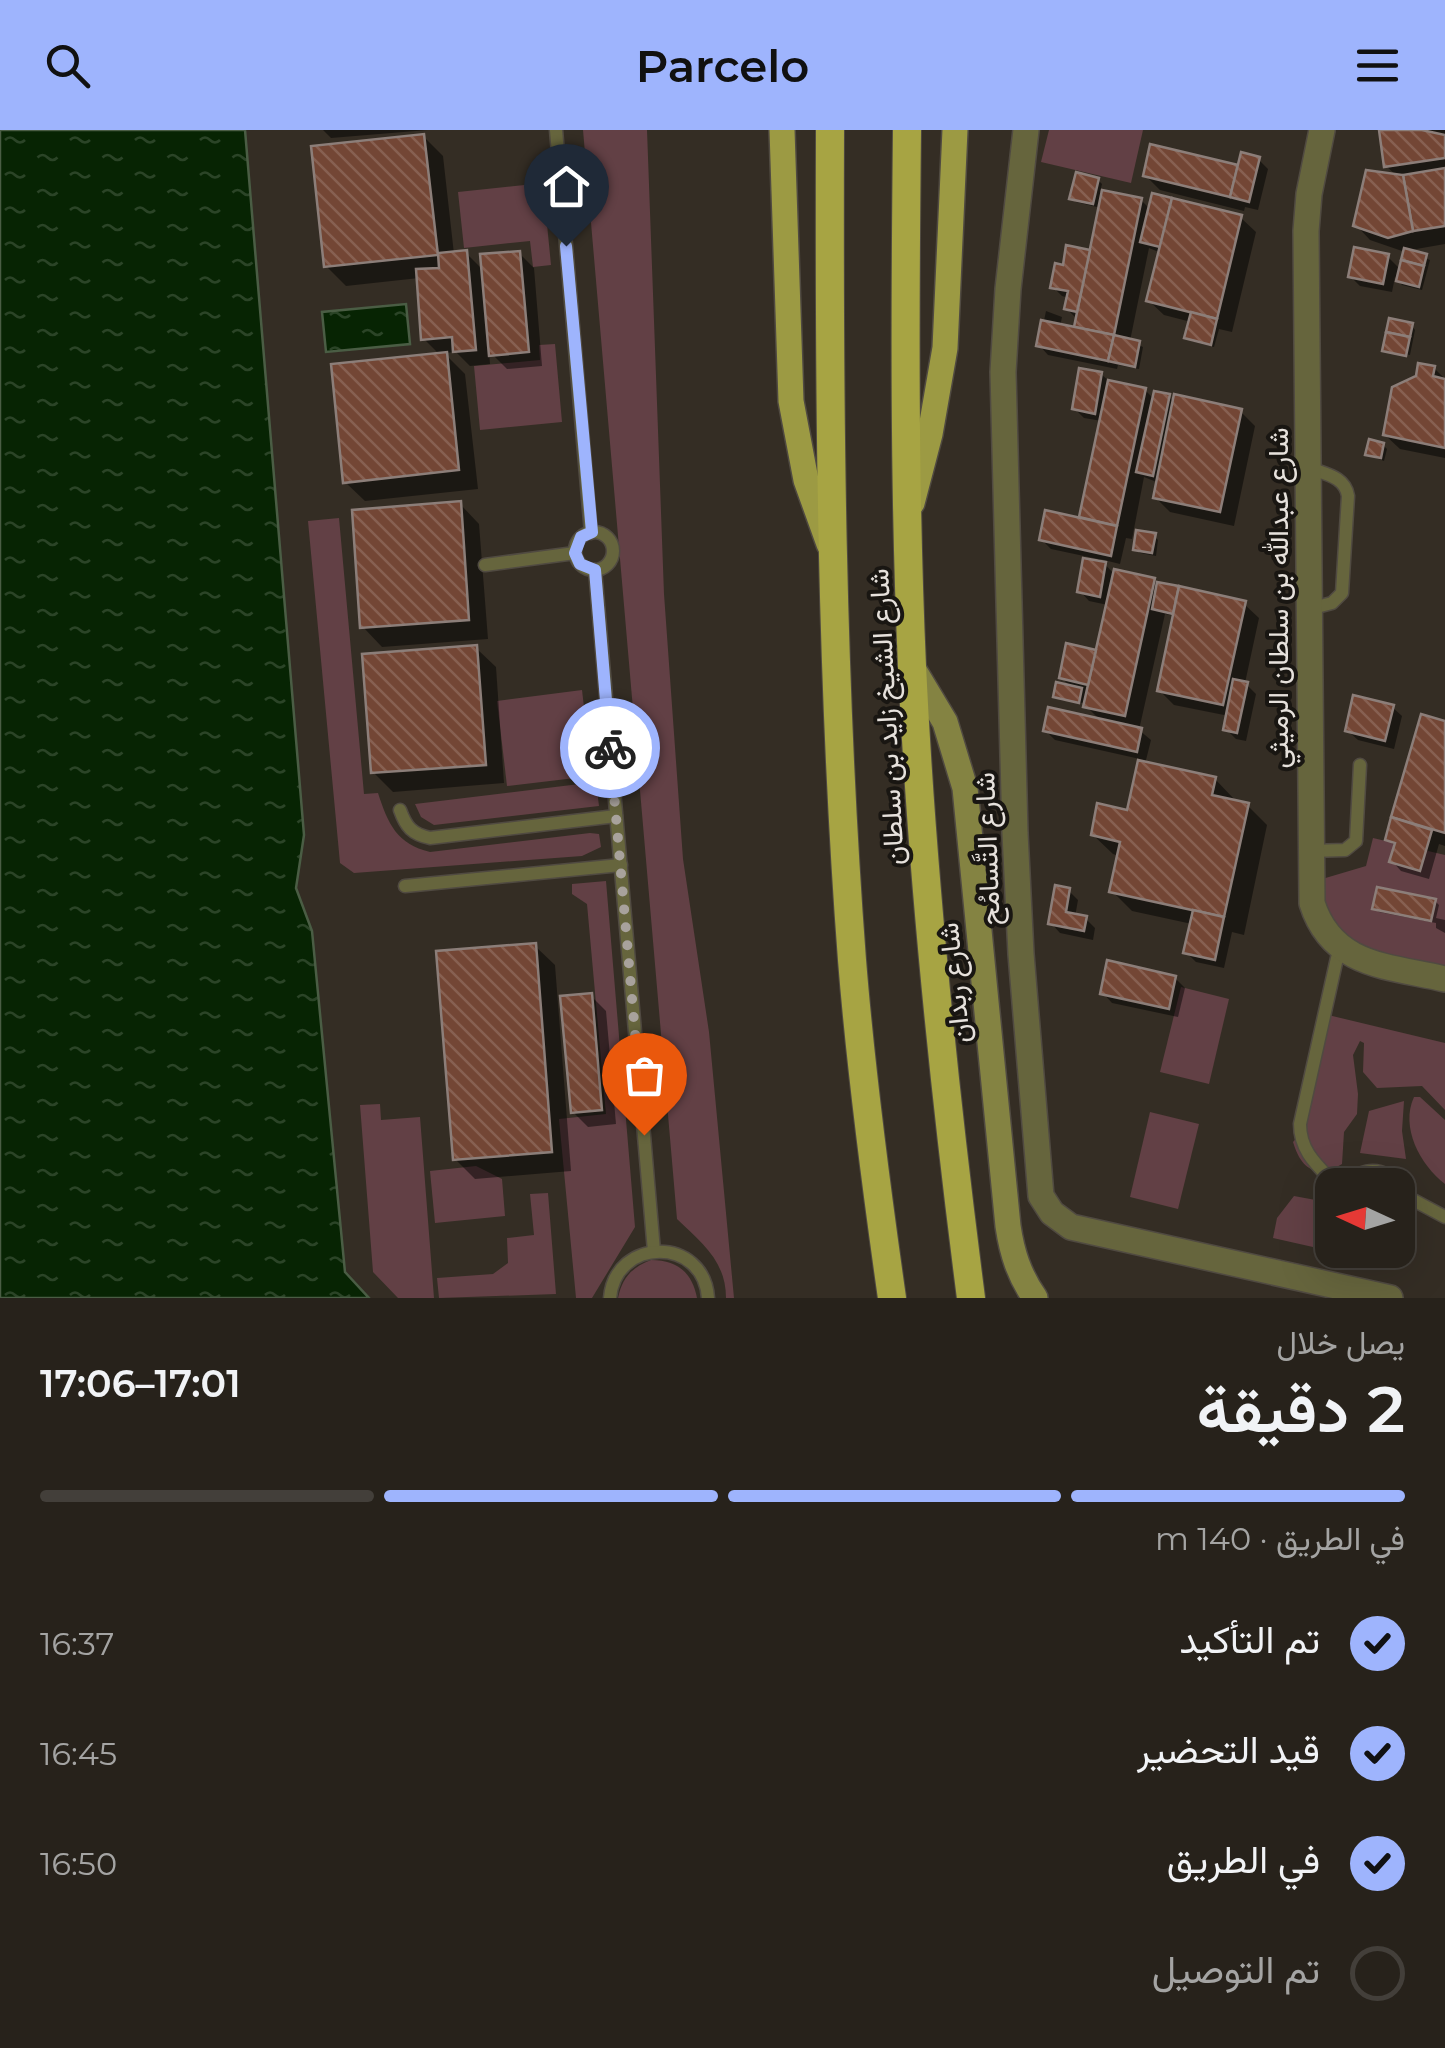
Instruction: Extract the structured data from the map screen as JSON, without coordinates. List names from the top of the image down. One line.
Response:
{"streets":{"highway":["شارع الشيخ زايد بن سلطان"],"main road":["شارع ربدان"],"street":["شارع عبدالله بن سلطان الرميثي","شارع التَّسامُح"]},"crossings":[["شارع الشيخ زايد بن سلطان","شارع ربدان"]],"north":"left","page":{"header":"Parcelo","heading":["2 دقيقة","يصل خلال","17:01–17:06"],"bar":"في الطريق · 140 m","list":[["تم التأكيد","16:37"],["قيد التحضير","16:45"],["في الطريق","16:50"],"تم التوصيل"]}}
